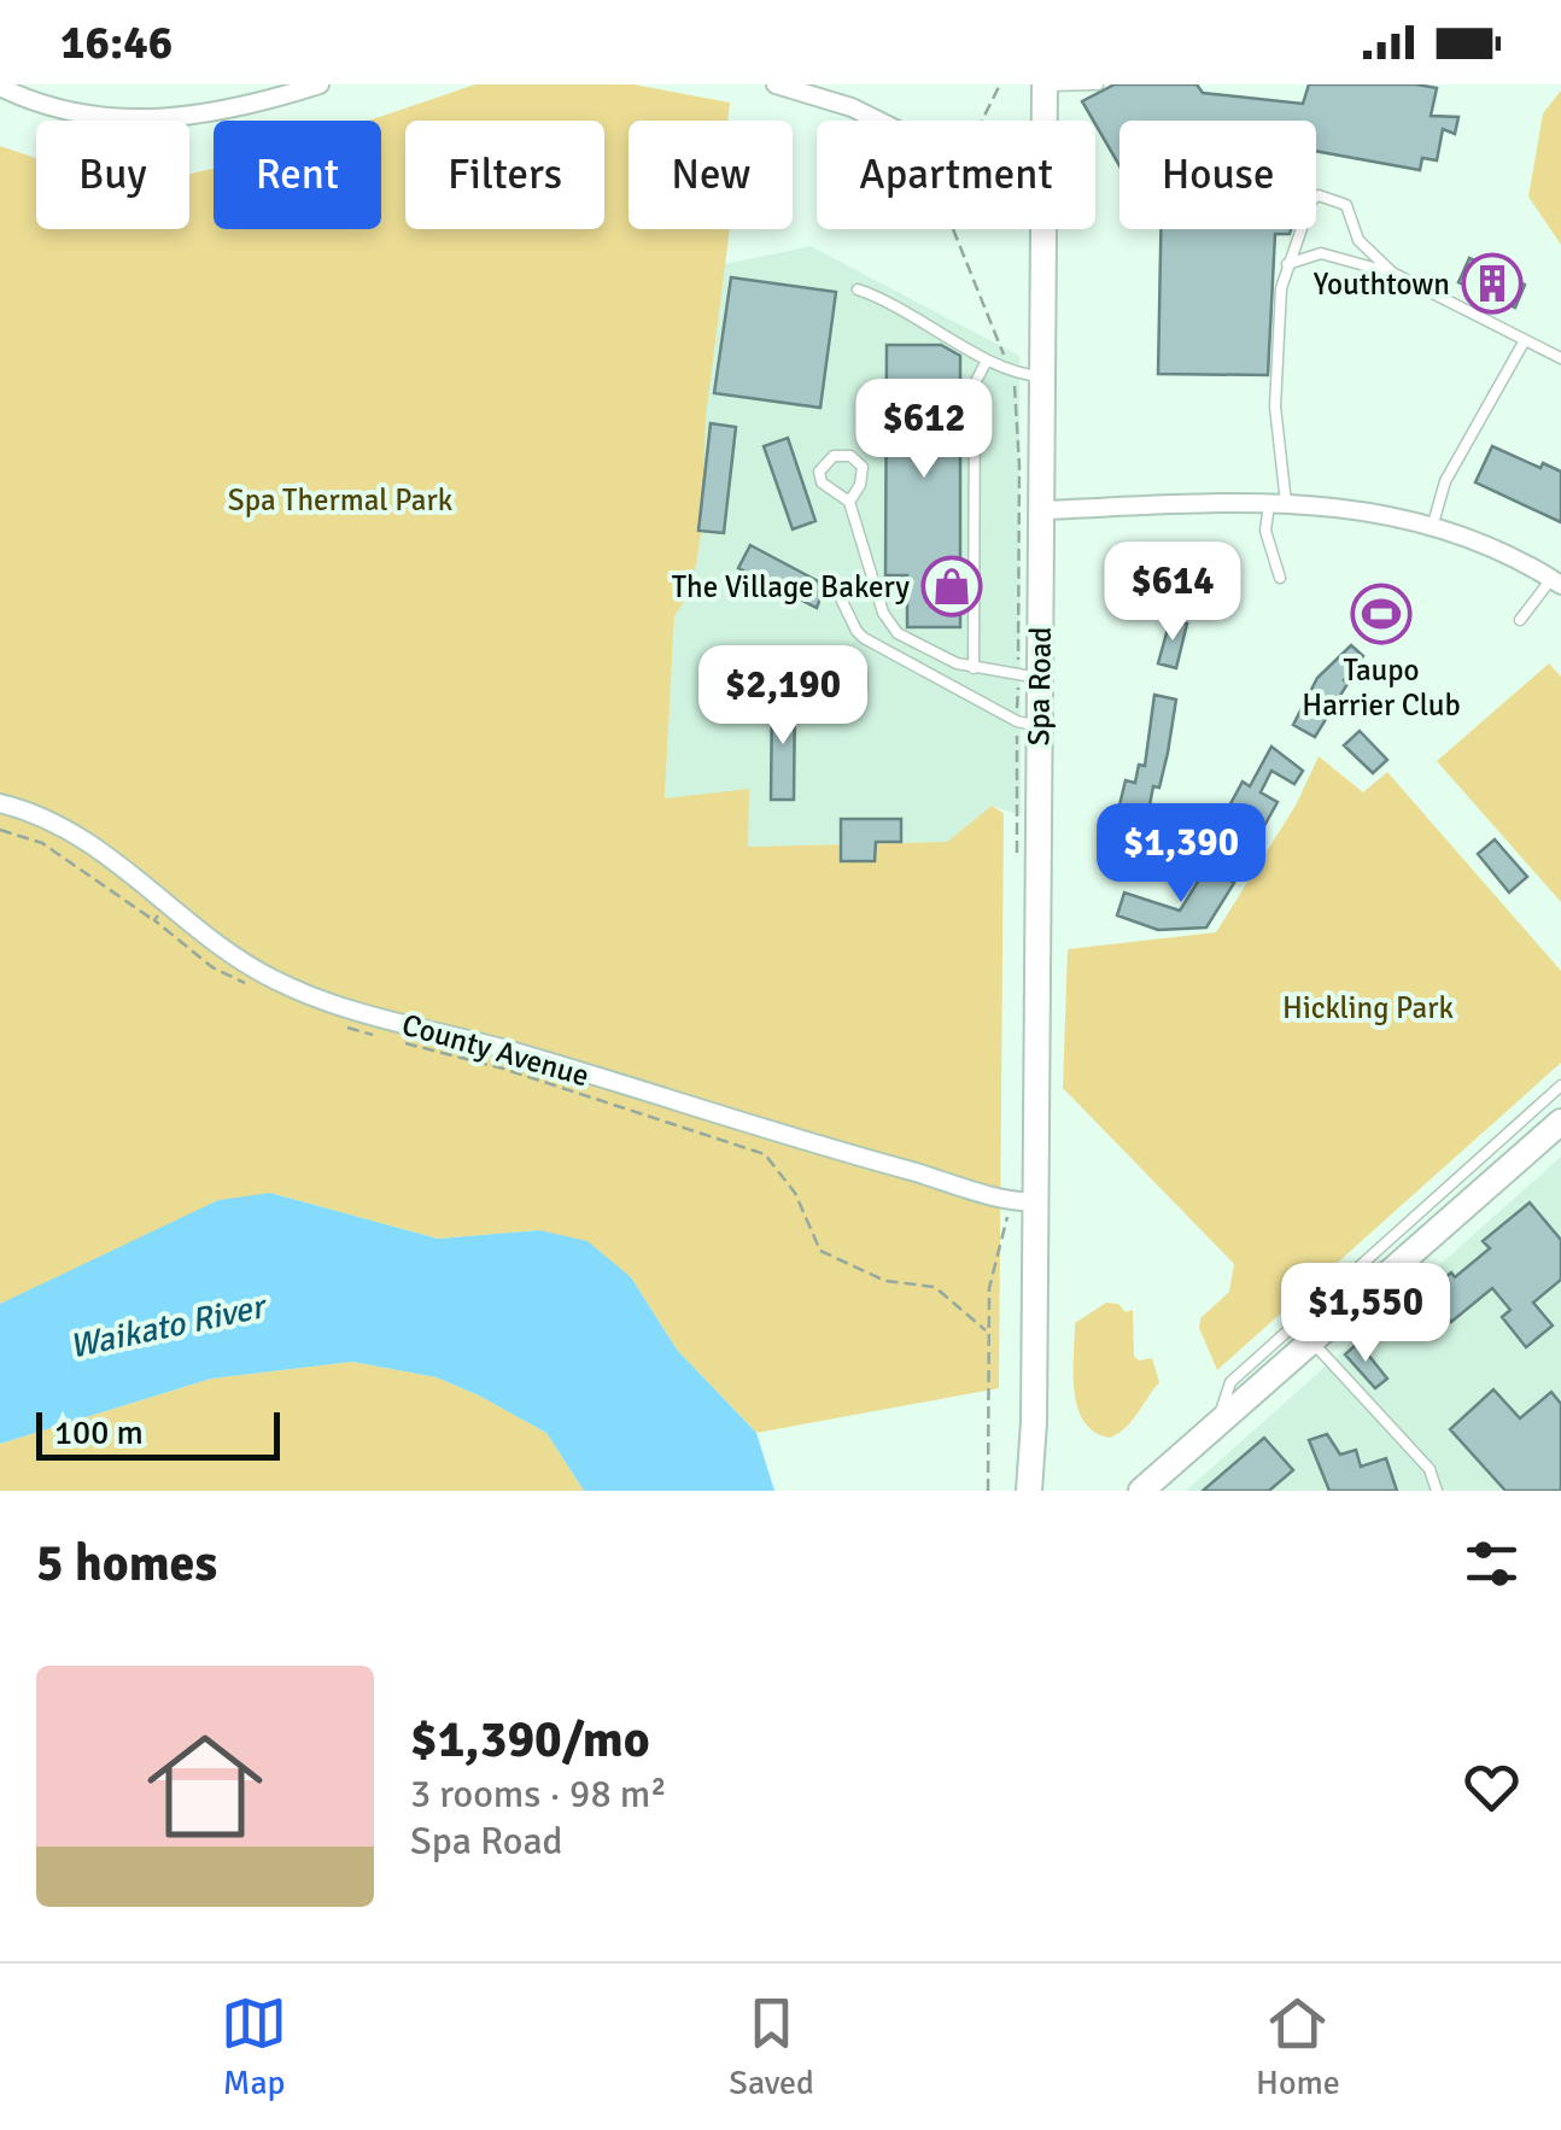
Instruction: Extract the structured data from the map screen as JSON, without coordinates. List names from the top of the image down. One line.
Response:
{"streets":{"main road":["Spa Road"],"street":["County Avenue"]},"crossings":[["Spa Road","County Avenue"]],"water":["Waikato River"],"parks":["Spa Thermal Park","Hickling Park"],"places":{"building":["Youthtown"],"shop":["The Village Bakery"],"sports":["Taupo Harrier Club"]},"scale_bar":"100 m","page":{"status":"16:46","chip":["Buy","Rent","Filters","New","Apartment","House"],"price":["$612","$614","$2,190","$1,390","$1,550"],"scale":"100 m","heading":"5 homes","list":[{"name":"$1,390/mo","note":"3 rooms · 98 m² · Spa Road"}],"tabs":["Map","Saved","Home"]}}
